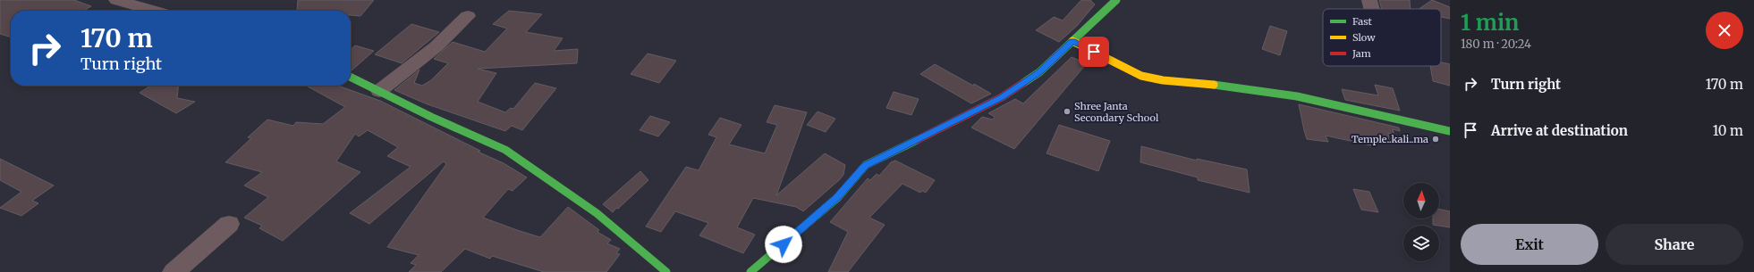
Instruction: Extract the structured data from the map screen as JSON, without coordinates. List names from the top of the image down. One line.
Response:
{"places":["Shree Janta Secondary School","Temple..kali..ma"],"legend":["Fast","Slow","Jam"],"north":"top","page":{"heading":["1 min","180 m · 20:24"],"turn":["170 m","Turn right"],"list":[{"name":"Turn right","value":"170 m"},{"name":"Arrive at destination","value":"10 m"}],"buttons":["Exit","Share"]}}
